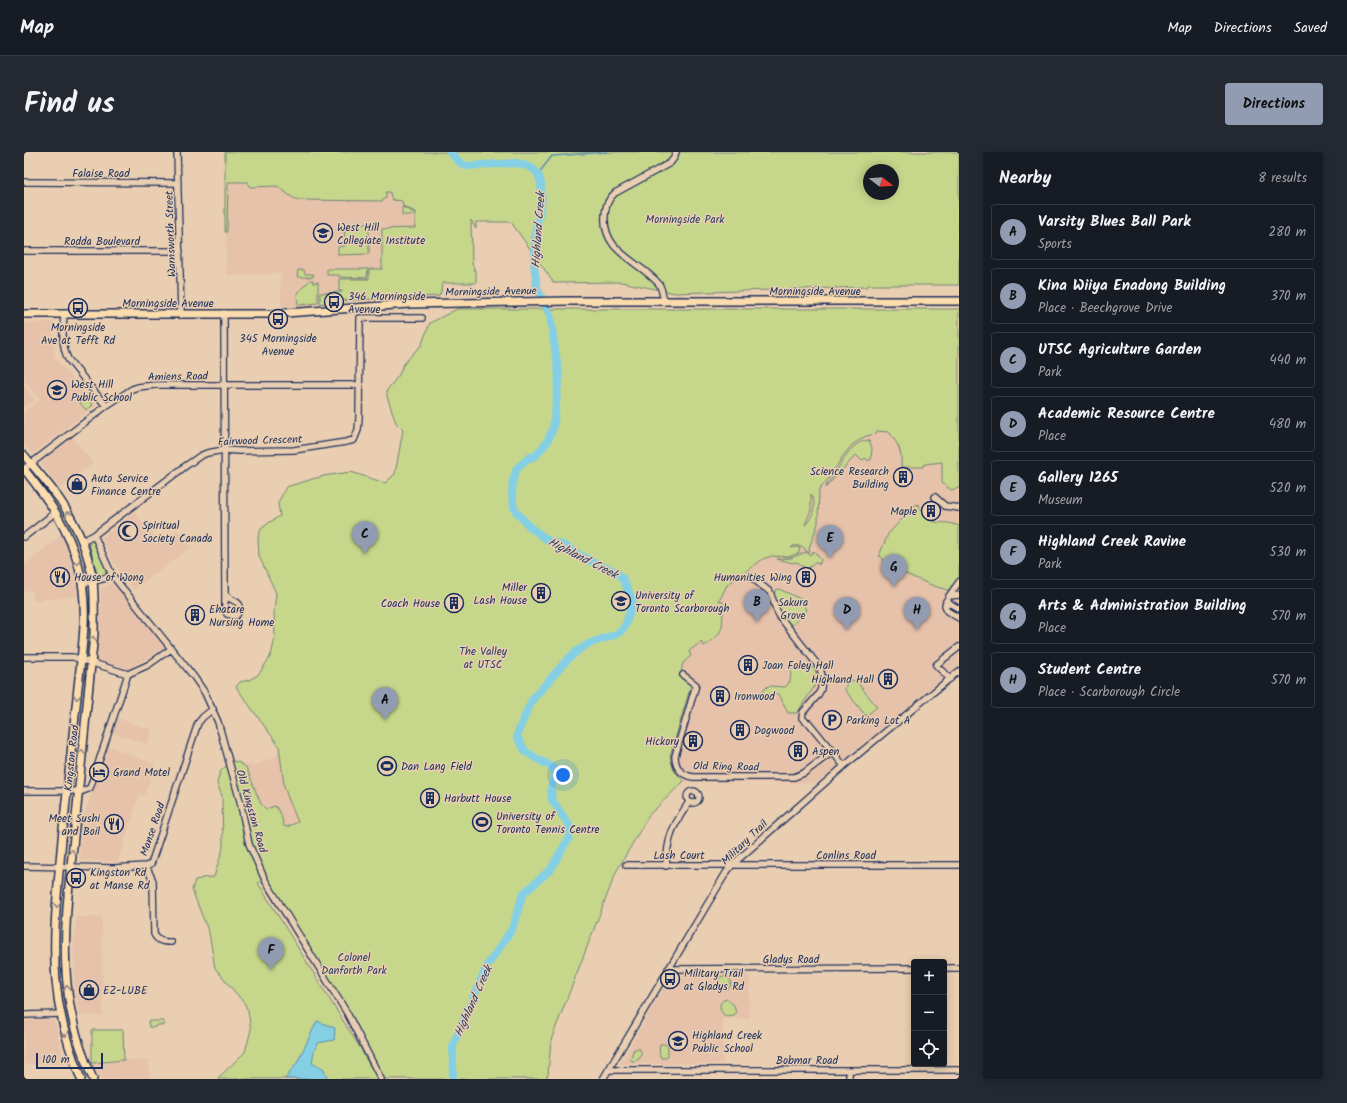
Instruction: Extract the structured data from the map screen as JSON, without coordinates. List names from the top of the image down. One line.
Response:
{"streets":{"main road":["Morningside Avenue","Kingston Road"],"street":["Falaise Road","Warnsworth Street","Rodda Boulevard","Amiens Road","Fairwood Crescent","Old Ring Road","Old Kingston Road","Manse Road","Military Trail","Lash Court","Conlins Road","Gladys Road","Bobmar Road"]},"crossings":[["Falaise Road","Warnsworth Street"],["Warnsworth Street","Rodda Boulevard"],["Warnsworth Street","Morningside Avenue"],["Amiens Road","Fairwood Crescent"],["Amiens Road","Kingston Road"],["Fairwood Crescent","Old Kingston Road"],["Kingston Road","Manse Road"],["Old Kingston Road","Manse Road"],["Military Trail","Lash Court"],["Military Trail","Conlins Road"],["Military Trail","Gladys Road"],["Military Trail","Bobmar Road"],["Lash Court","Conlins Road"]],"water":["Highland Creek"],"parks":["Morningside Park","Sakura Grove","The Valley at UTSC","Colonel Danforth Park"],"places":{"school or university":["West Hill Collegiate Institute","West Hill Public School","University of Toronto Scarborough","Highland Creek Public School"],"bus stop":["346 Morningside Avenue","Morningside Ave at Tefft Rd","345 Morningside Avenue","Kingston Rd at Manse Rd","Military Trail at Gladys Rd"],"building":["Science Research Building","Maple","Humanities Wing","Miller Lash House","Coach House","Ehatare Nursing Home","Joan Foley Hall","Highland Hall","Ironwood","Dogwood","Hickory","Aspen","Harbutt House"],"shop":["Auto Service Finance Centre","EZ-LUBE"],"mosque":["Spiritual Society Canada"],"restaurant":["House of Wong","Meet Sushi and Boil"],"parking":["Parking Lot A"],"sports":["Dan Lang Field","University of Toronto Tennis Centre"],"hotel":["Grand Motel"]},"scale_bar":"100 m","north":"right","page":{"header":"Map","nav":["Map","Directions","Saved"],"title":"Find us","buttons":"Directions","heading":["Nearby","8 results"],"list":[{"mark":"A","name":"Varsity Blues Ball Park","note":"Sports","value":"280 m"},{"mark":"B","name":"Kina Wiiya Enadong Building","note":"Place · Beechgrove Drive","value":"370 m"},{"mark":"C","name":"UTSC Agriculture Garden","note":"Park","value":"440 m"},{"mark":"D","name":"Academic Resource Centre","note":"Place","value":"480 m"},{"mark":"E","name":"Gallery 1265","note":"Museum","value":"520 m"},{"mark":"F","name":"Highland Creek Ravine","note":"Park","value":"530 m"},{"mark":"G","name":"Arts & Administration Building","note":"Place","value":"570 m"},{"mark":"H","name":"Student Centre","note":"Place · Scarborough Circle","value":"570 m"}],"pins":["C","E","G","B","D","H","A","F"],"map_buttons":["+","−"],"scale":"100 m"}}
